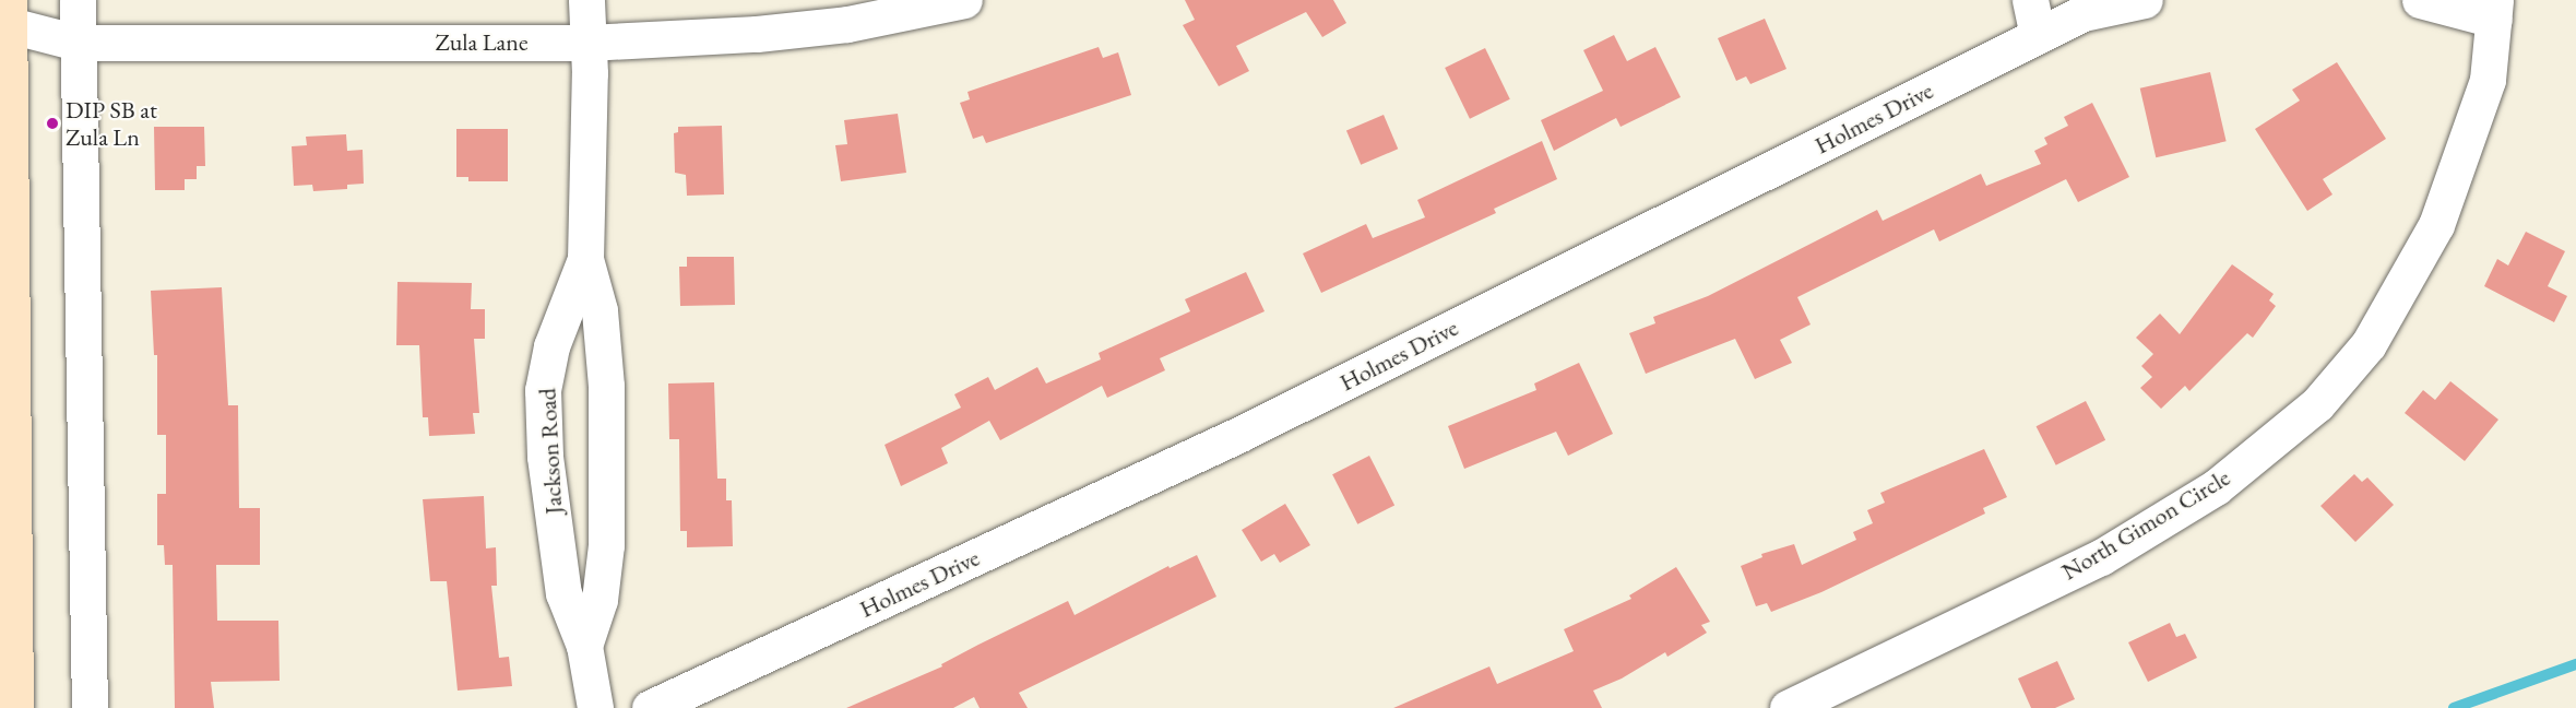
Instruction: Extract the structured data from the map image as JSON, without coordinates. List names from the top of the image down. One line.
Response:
{"streets":{"street":["Zula Lane","Holmes Drive","Jackson Road","North Gimon Circle"]},"crossings":[["Zula Lane","Jackson Road"]],"places":["DIP SB at Zula Ln"]}
